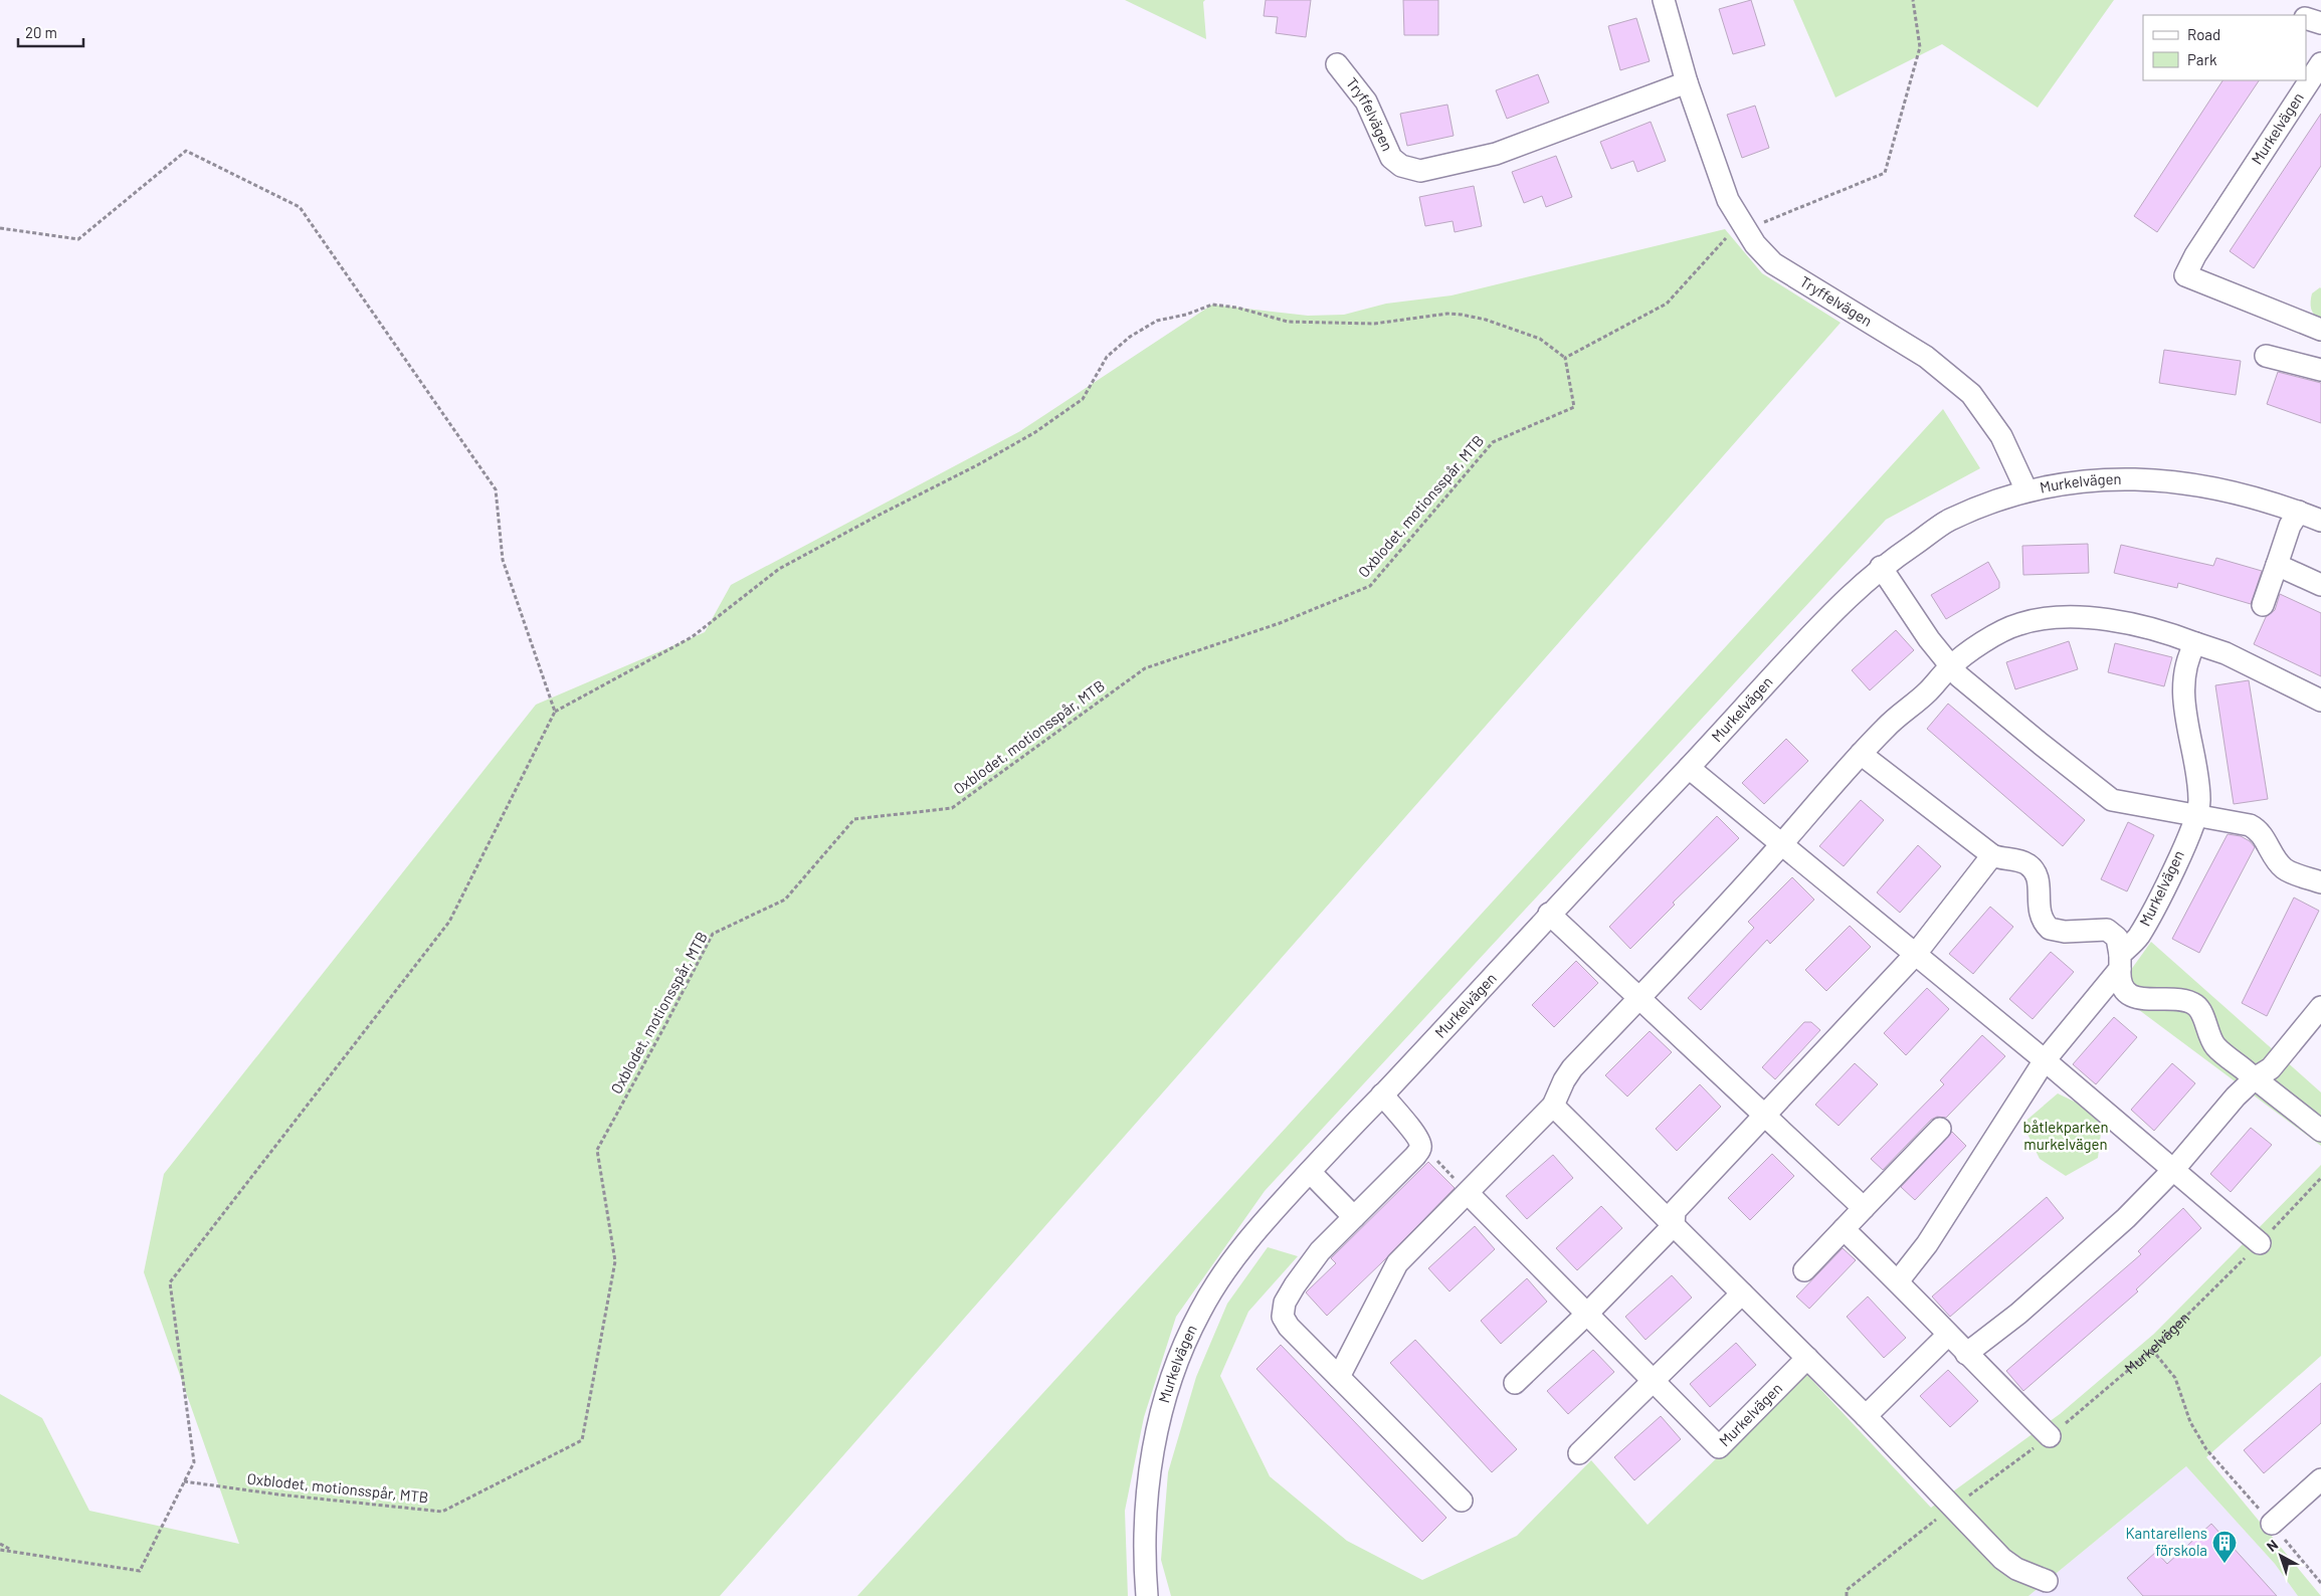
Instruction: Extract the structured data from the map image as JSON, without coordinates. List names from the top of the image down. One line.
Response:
{"streets":{"street":["Tryffelvägen","Murkelvägen"],"path":["Oxblodet, motionsspår, MTB"]},"crossings":[["Tryffelvägen","Murkelvägen"]],"parks":["båtlekparken murkelvägen"],"places":{"building":["Kantarellens förskola"]},"legend":["Road","Park"],"scale_bar":"20 m","north":"top left"}
